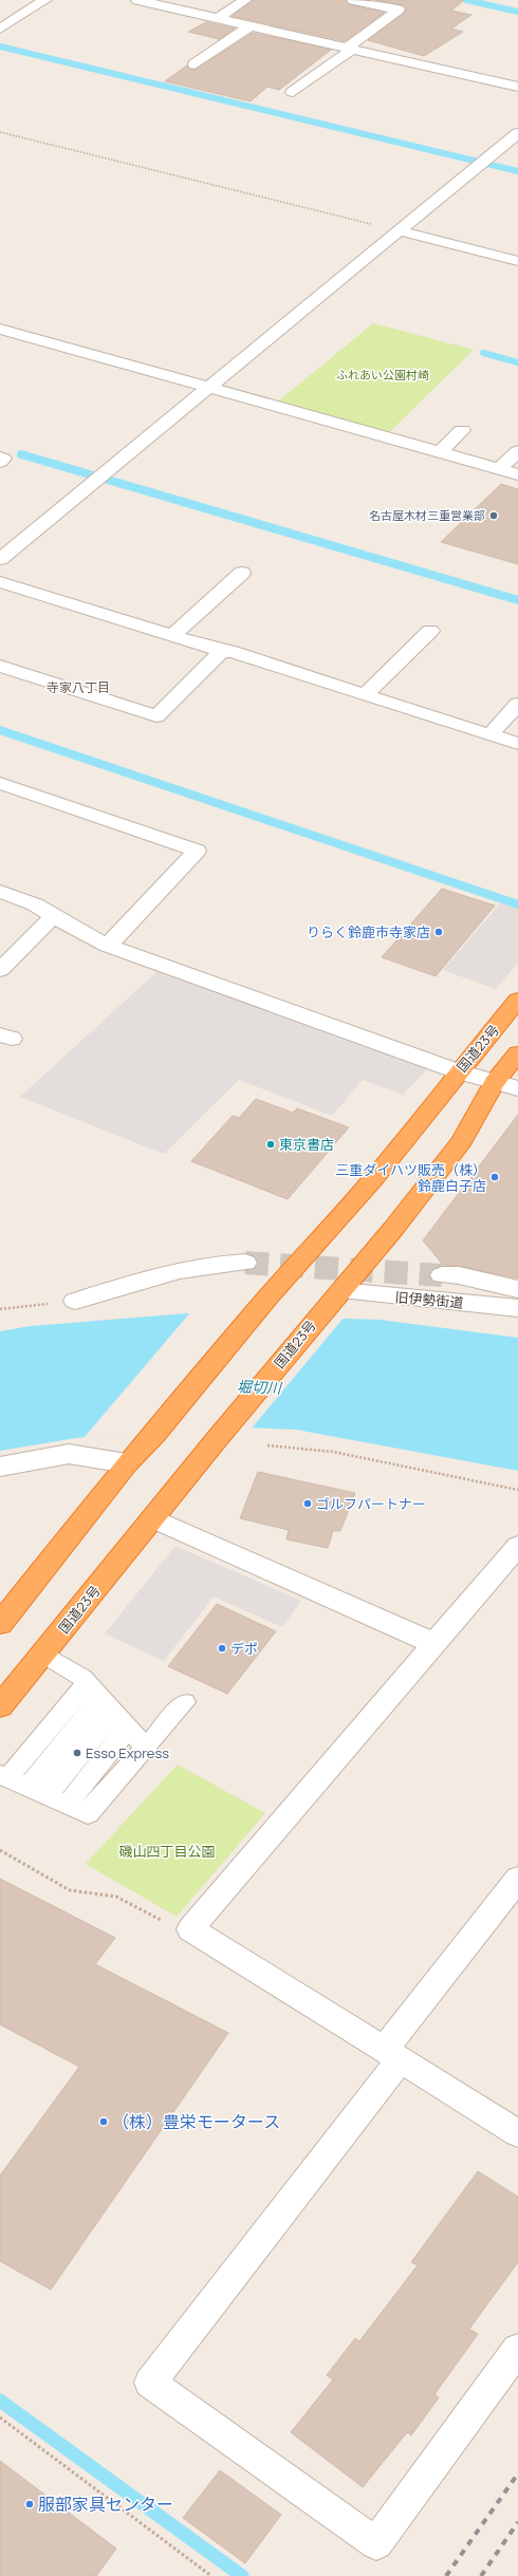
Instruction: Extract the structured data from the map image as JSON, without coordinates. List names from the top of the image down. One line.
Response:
{"streets":{"highway":["国道23号"],"street":["旧伊勢街道"]},"crossings":[["国道23号","旧伊勢街道"]],"districts":["寺家八丁目"],"water":["堀切川"],"parks":["ふれあい公園村崎","磯山四丁目公園"],"places":["名古屋木材三重営業部","りらく鈴鹿市寺家店","東京書店","三重ダイハツ販売（株） 鈴鹿白子店","ゴルフパートナー","デポ","Esso Express","（株）豊栄モータース","服部家具センター"]}
